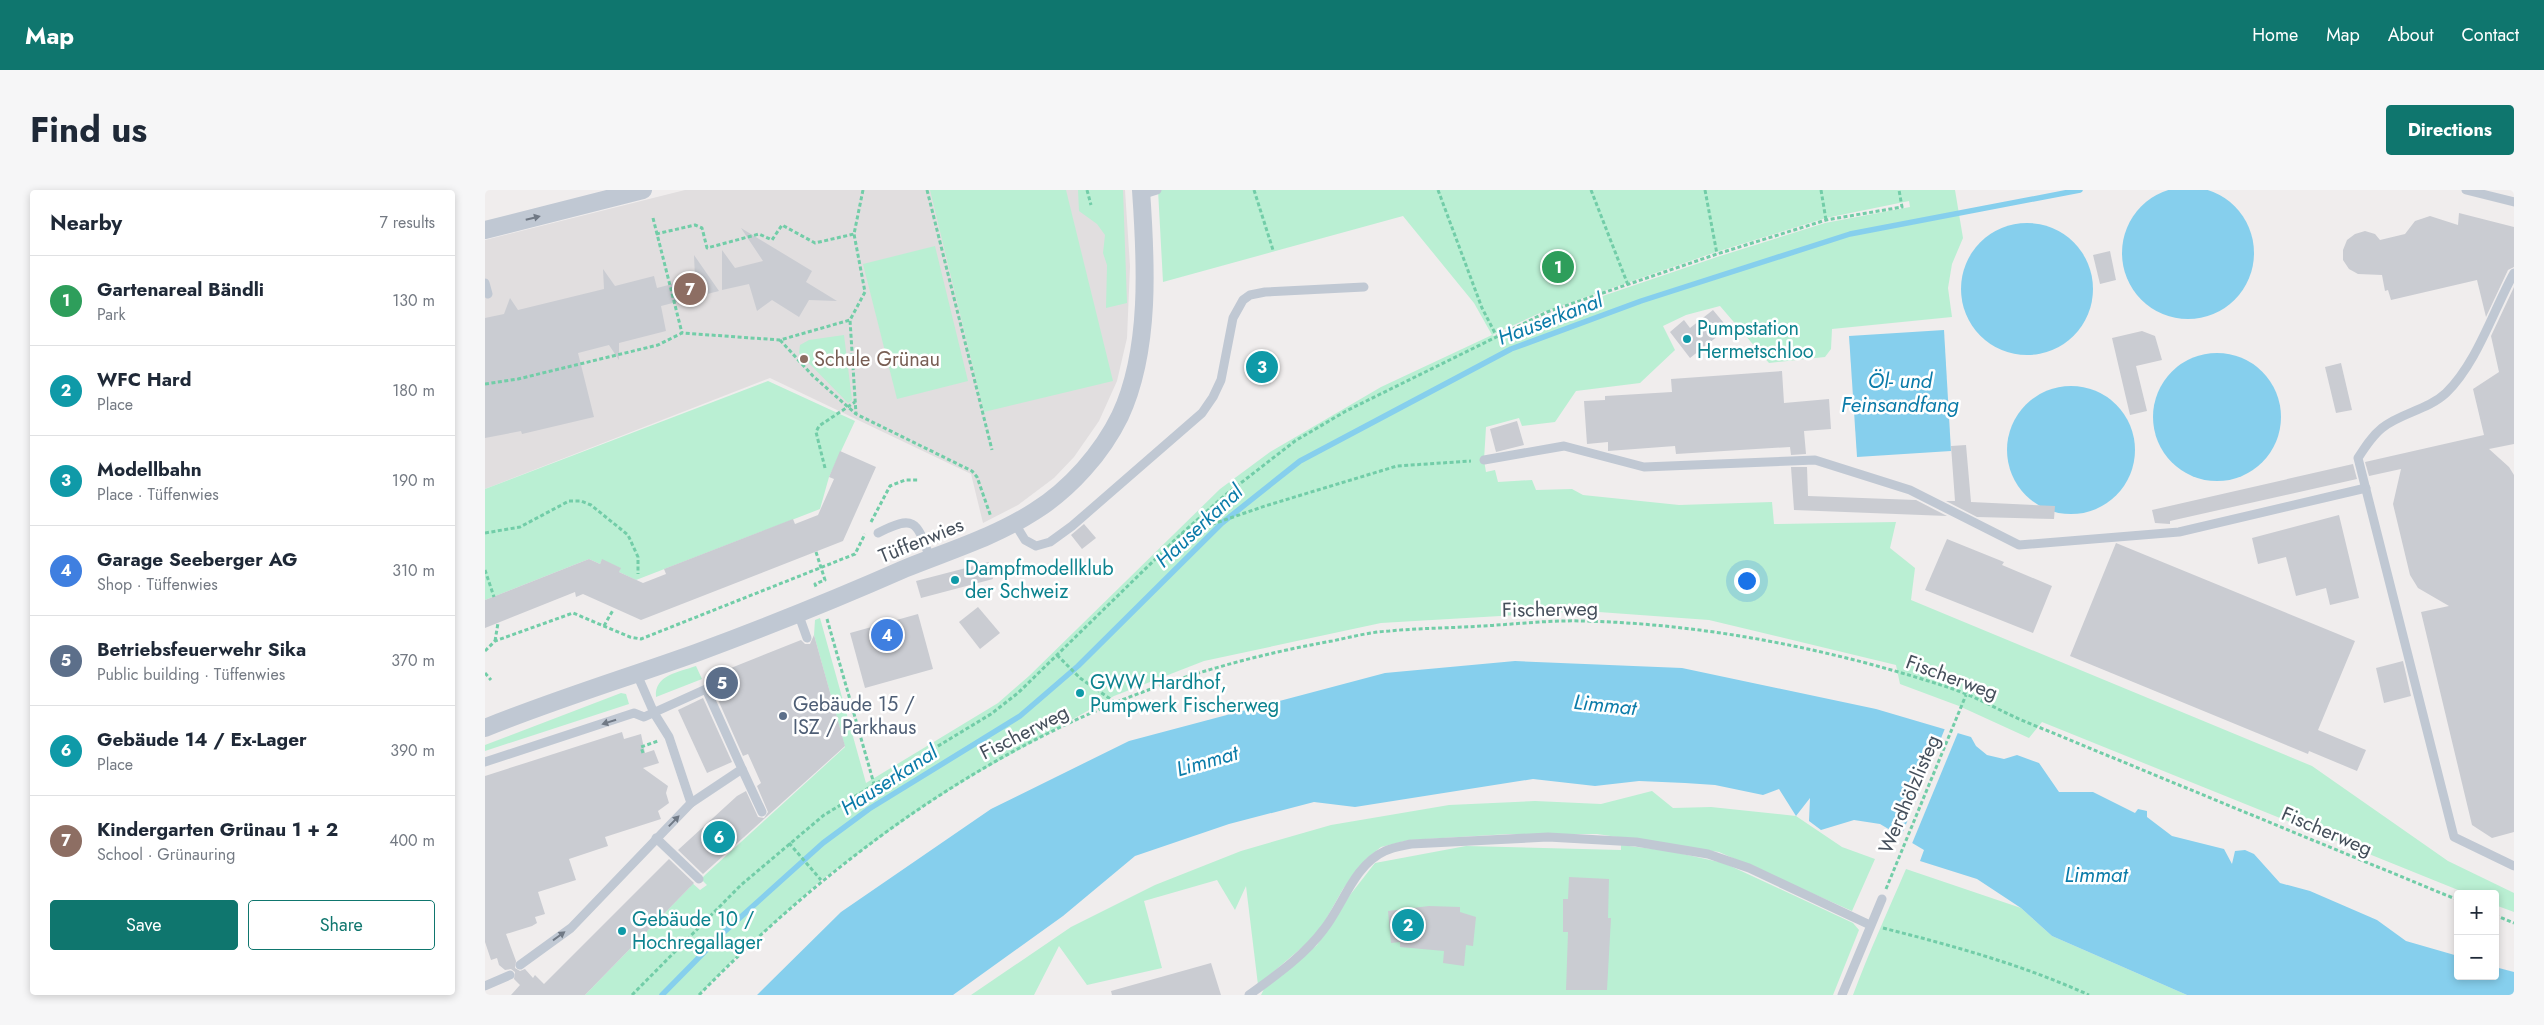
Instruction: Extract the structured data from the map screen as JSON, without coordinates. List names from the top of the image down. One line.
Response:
{"streets":{"street":["Tüffenwies"],"path":["Fischerweg","Werdhölzlisteg"]},"crossings":[["Fischerweg","Werdhölzlisteg"]],"water":["Hauserkanal","Öl- und Feinsandfang","Limmat"],"places":["Pumpstation Hermetschloo","Schule Grünau","Dampfmodellklub der Schweiz","GWW Hardhof, Pumpwerk Fischerweg","Gebäude 15 / ISZ / Parkhaus","Gebäude 10 / Hochregallager"],"page":{"header":"Map","nav":["Home","Map","About","Contact"],"title":"Find us","buttons":["Directions",["Save","Share"]],"heading":["Nearby","7 results"],"pins":["1","7","3","4","5","6","2"],"list":[{"mark":"1","name":"Gartenareal Bändli","note":"Park","value":"130 m"},{"mark":"2","name":"WFC Hard","note":"Place","value":"180 m"},{"mark":"3","name":"Modellbahn","note":"Place · Tüffenwies","value":"190 m"},{"mark":"4","name":"Garage Seeberger AG","note":"Shop · Tüffenwies","value":"310 m"},{"mark":"5","name":"Betriebsfeuerwehr Sika","note":"Public building · Tüffenwies","value":"370 m"},{"mark":"6","name":"Gebäude 14 / Ex-Lager","note":"Place","value":"390 m"},{"mark":"7","name":"Kindergarten Grünau 1 + 2","note":"School · Grünauring","value":"400 m"}],"map_buttons":["+","−"]}}
